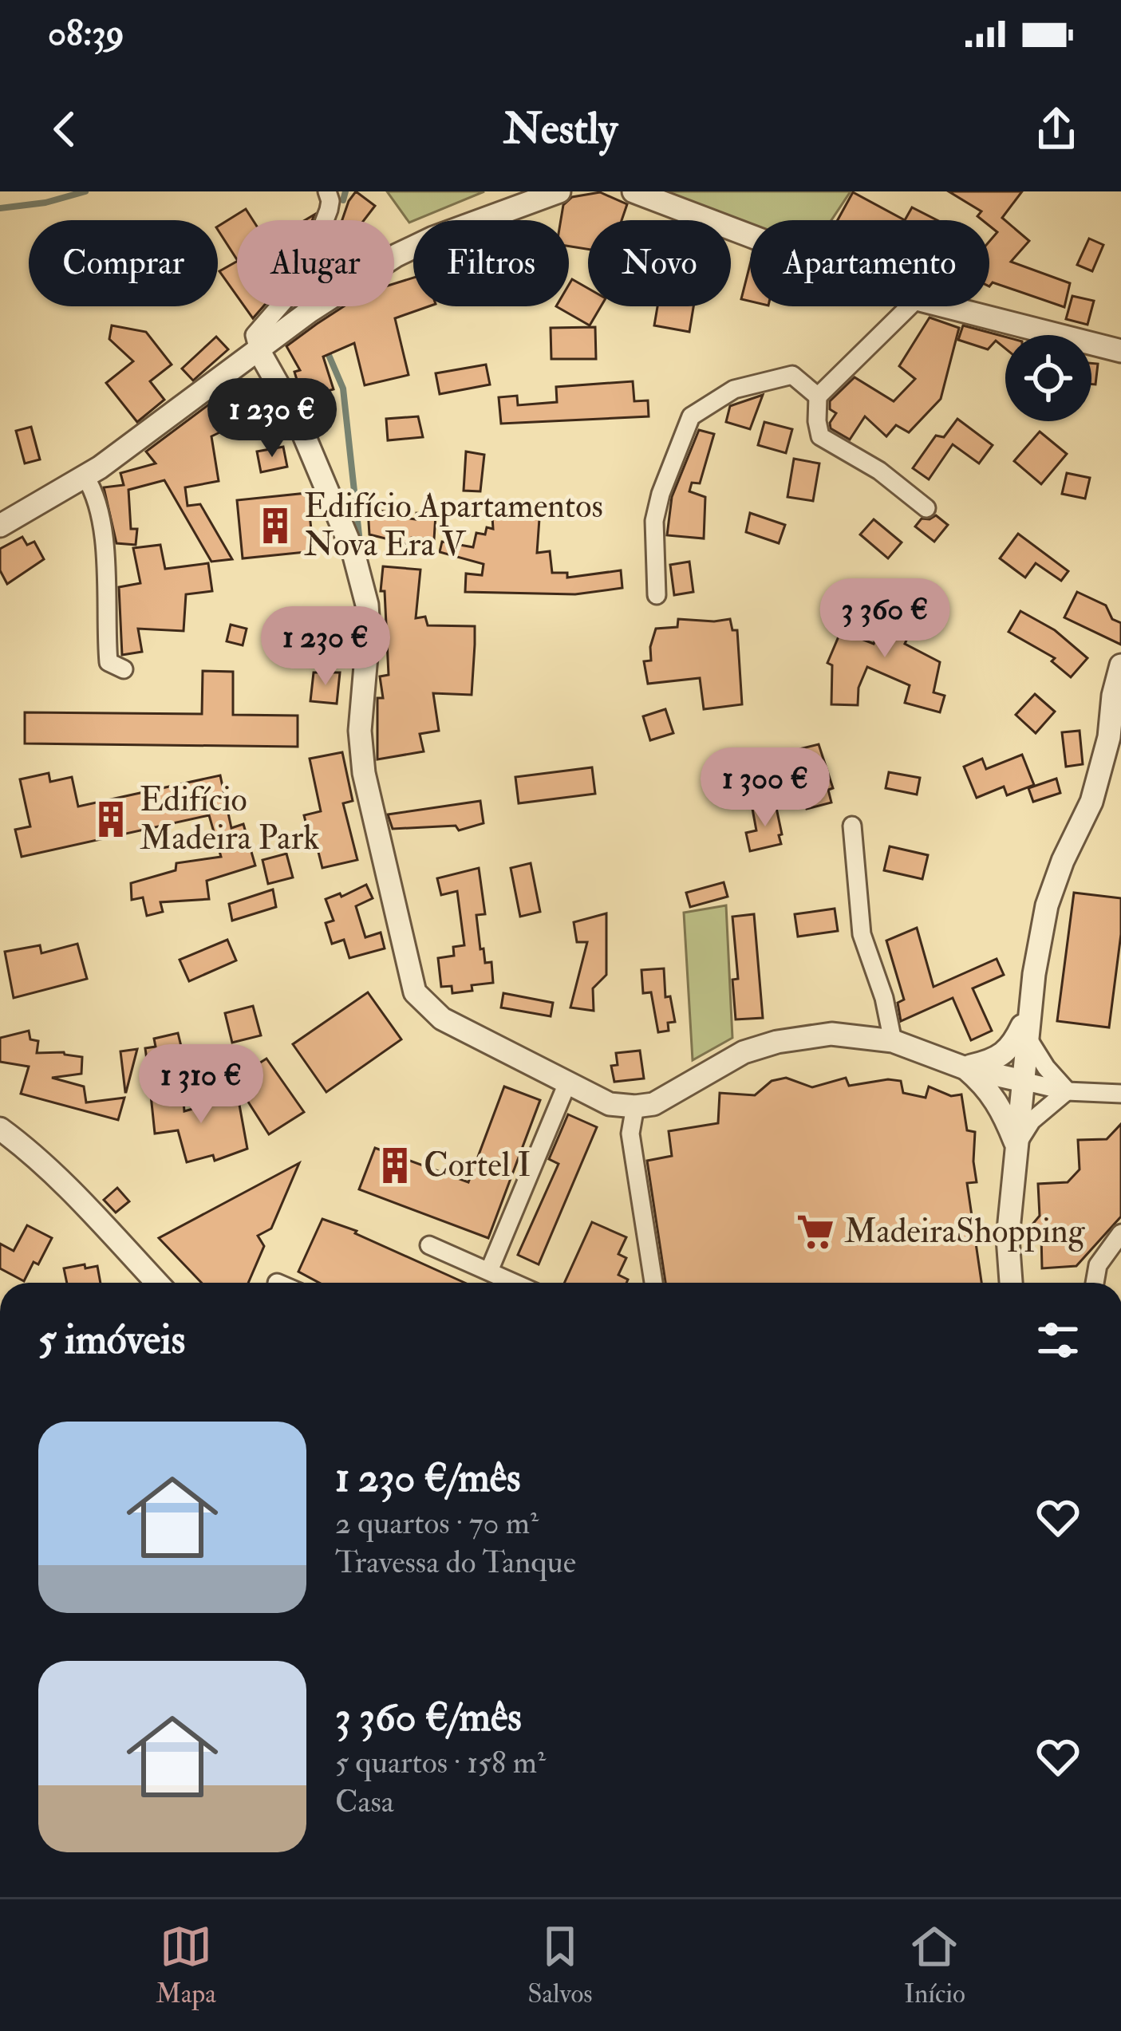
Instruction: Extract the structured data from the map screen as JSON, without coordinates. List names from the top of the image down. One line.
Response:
{"places":{"building":["Edifício Apartamentos Nova Era V","Edifício Madeira Park","Cortel I"],"supermarket":["MadeiraShopping"]},"page":{"status":"08:39","header":"Nestly","chip":["Comprar","Alugar","Filtros","Novo","Apartamento"],"price":["1 230 €","3 360 €","1 230 €","1 300 €","1 310 €"],"heading":"5 imóveis","list":[{"name":"1 230 €/mês","note":"2 quartos · 70 m² · Travessa do Tanque"},{"name":"3 360 €/mês","note":"5 quartos · 158 m² · Casa"}],"tabs":["Mapa","Salvos","Início"]}}
